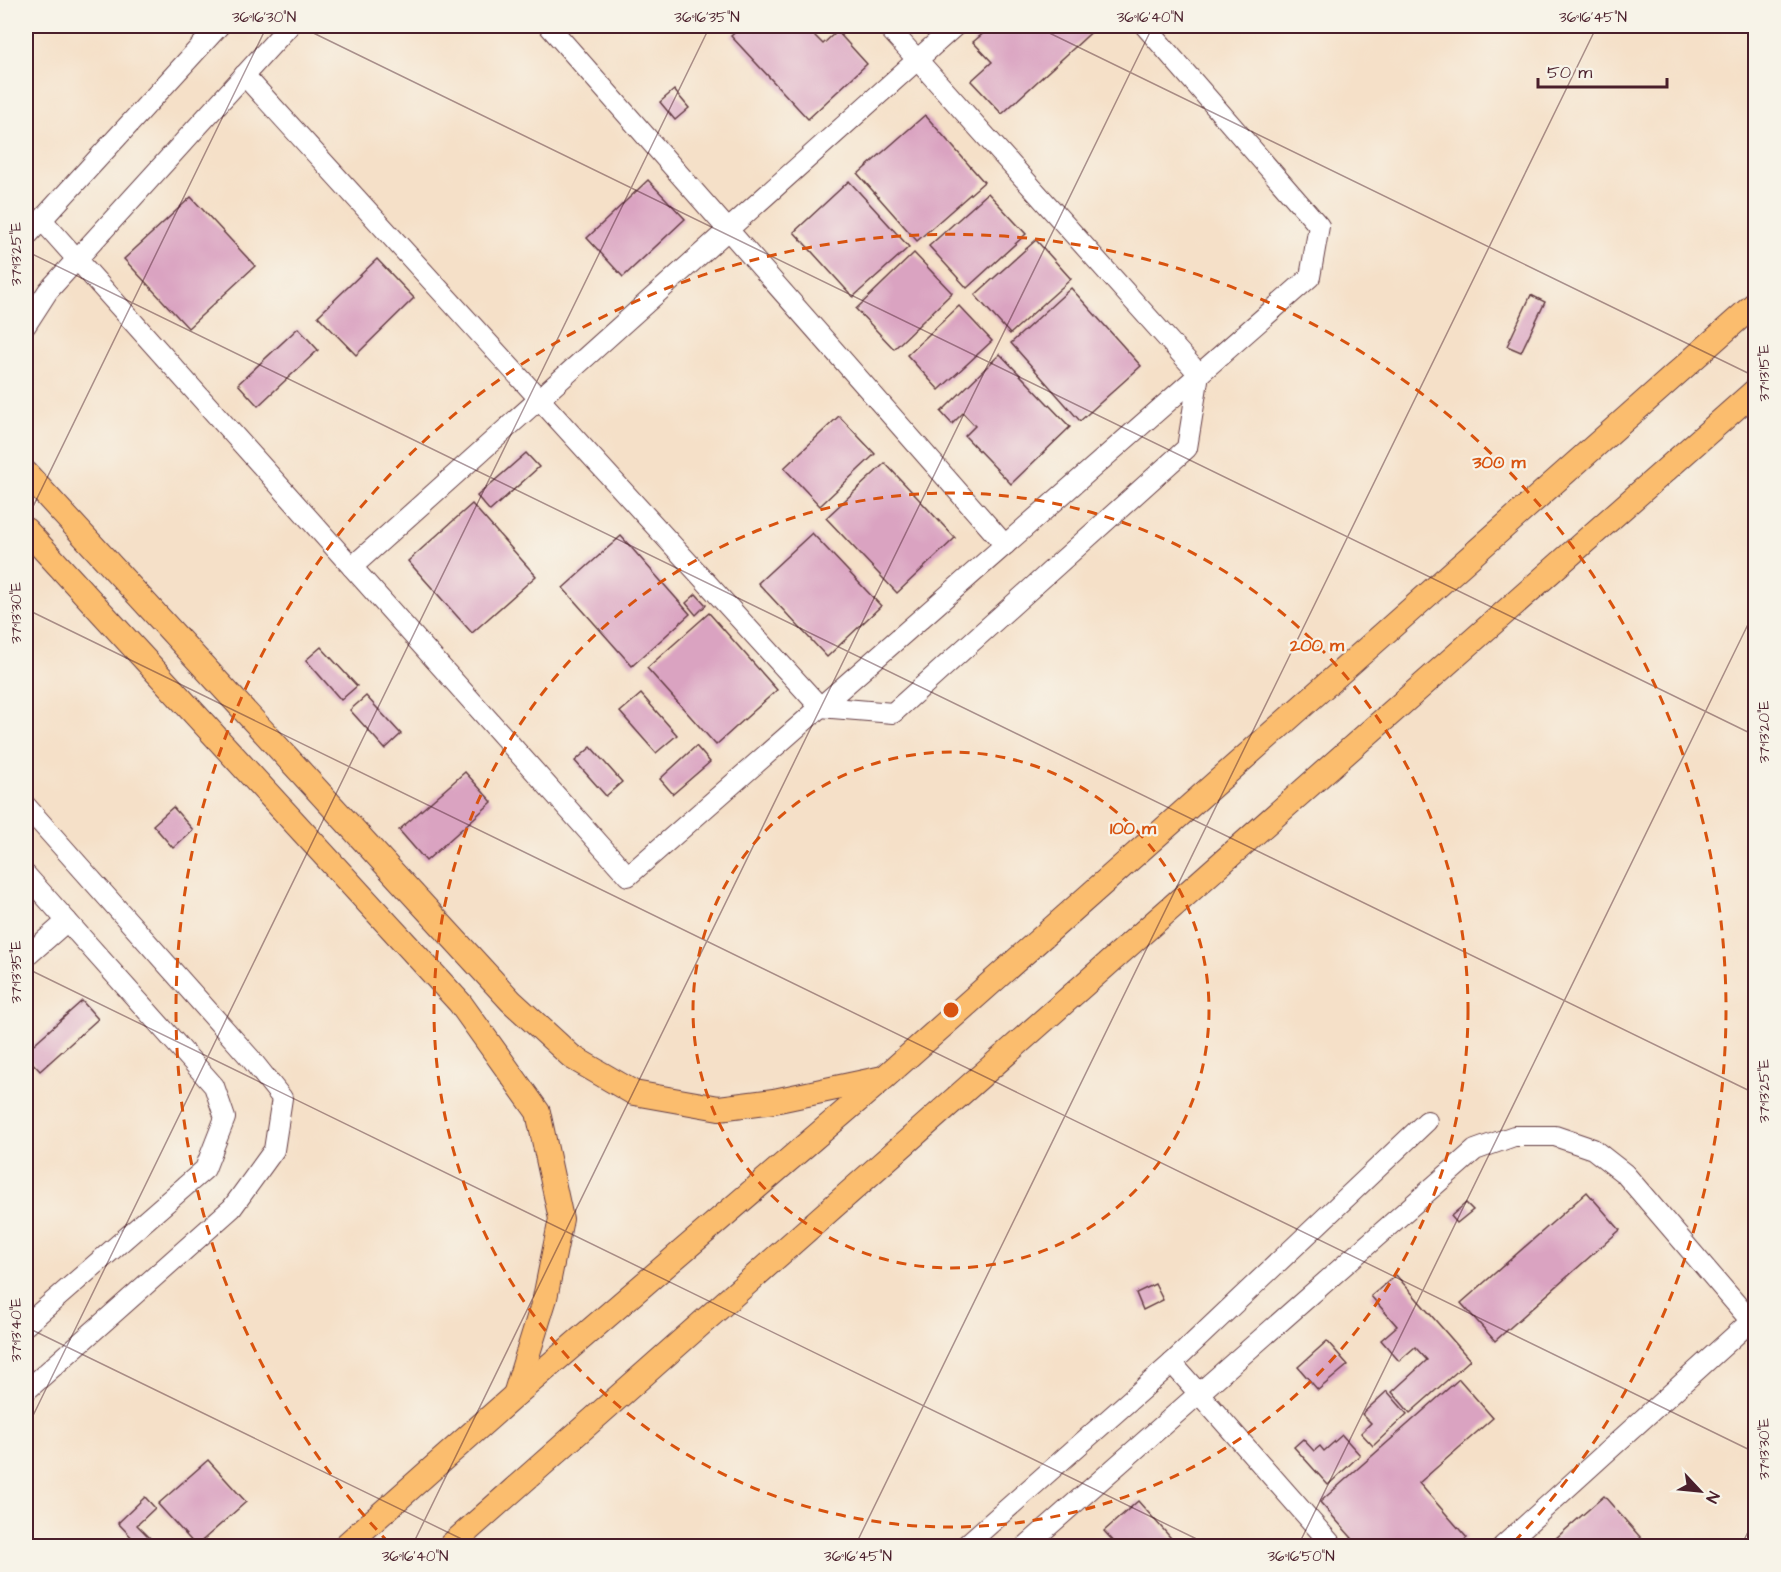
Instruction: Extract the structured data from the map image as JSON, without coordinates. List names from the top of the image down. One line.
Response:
{"scale_bar":"50 m","north":"bottom right","coordinates":["36°16'30\"N","36°16'35\"N","36°16'40\"N","36°16'45\"N","37°13'25\"E","37°13'15\"E","37°13'30\"E","37°13'20\"E","37°13'35\"E","37°13'40\"E","36°16'50\"N"],"rings":["300 m","200 m","100 m"]}
